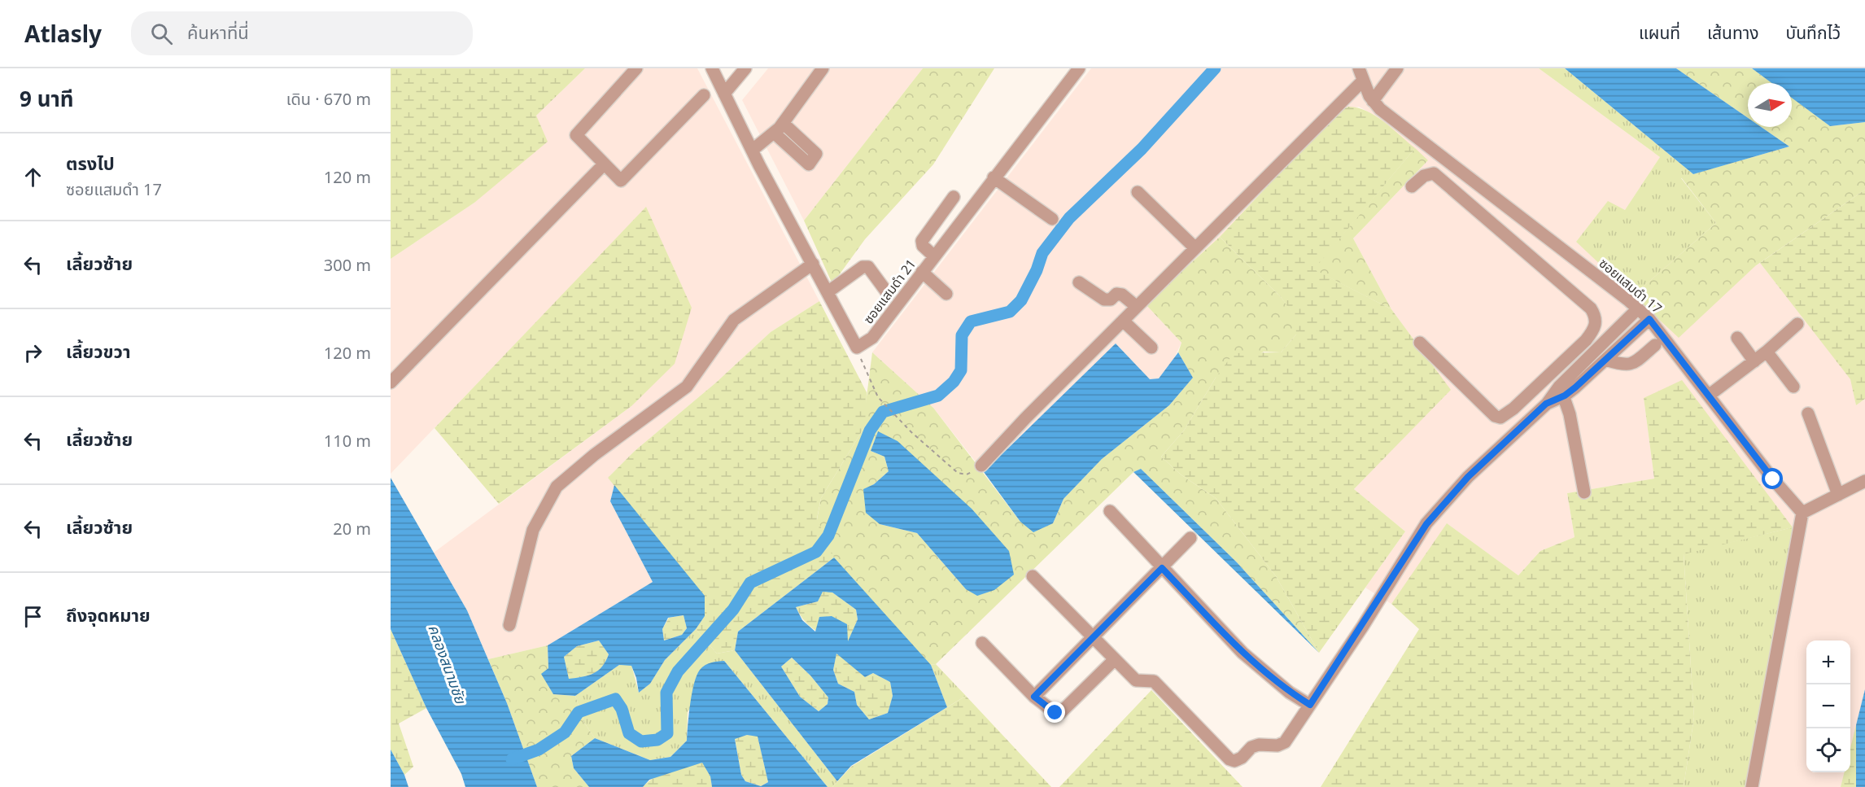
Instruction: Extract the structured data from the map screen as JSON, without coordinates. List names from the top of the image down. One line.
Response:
{"streets":{"street":["ซอยแสมดำ 17","ซอยแสมดำ 21"]},"water":["คลองสนามชัย"],"north":"right","page":{"header":"Atlasly","search":"ค้นหาที่นี่","nav":["แผนที่","เส้นทาง","บันทึกไว้"],"heading":["9 นาที","เดิน · 670 m"],"list":[["ตรงไป","ซอยแสมดำ 17","120 m"],["เลี้ยวซ้าย","300 m"],["เลี้ยวขวา","120 m"],["เลี้ยวซ้าย","110 m"],["เลี้ยวซ้าย","20 m"],"ถึงจุดหมาย"],"map_buttons":["+","−"]}}
